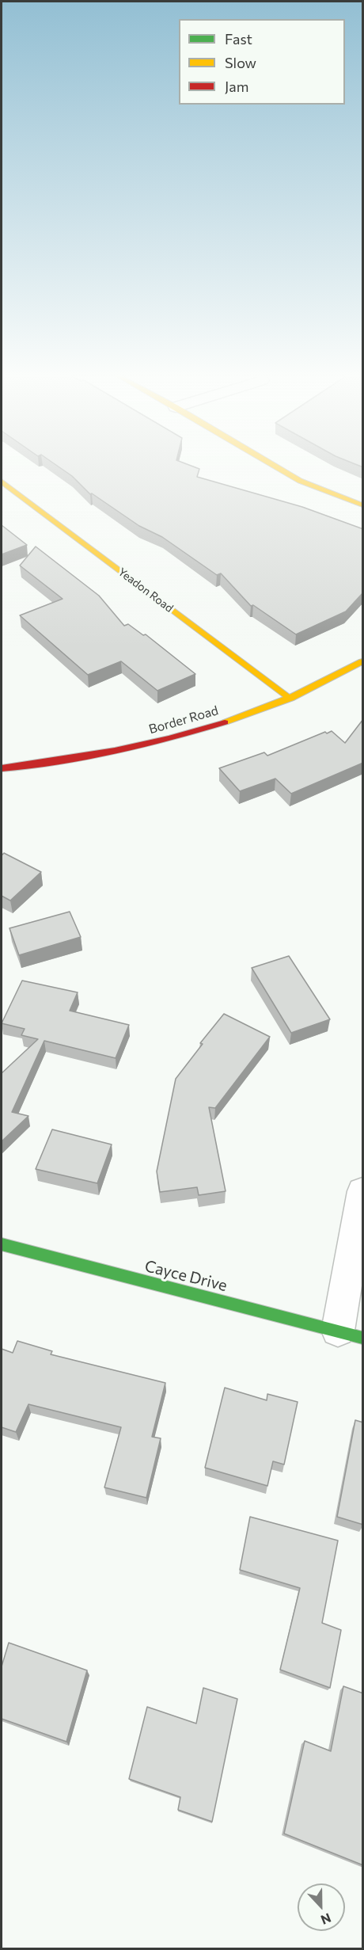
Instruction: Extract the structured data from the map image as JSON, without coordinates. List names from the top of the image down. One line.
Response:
{"streets":{"street":["Yeadon Road","Border Road","Cayce Drive"]},"crossings":[["Yeadon Road","Border Road"]],"legend":["Fast","Slow","Jam"],"north":"bottom"}
